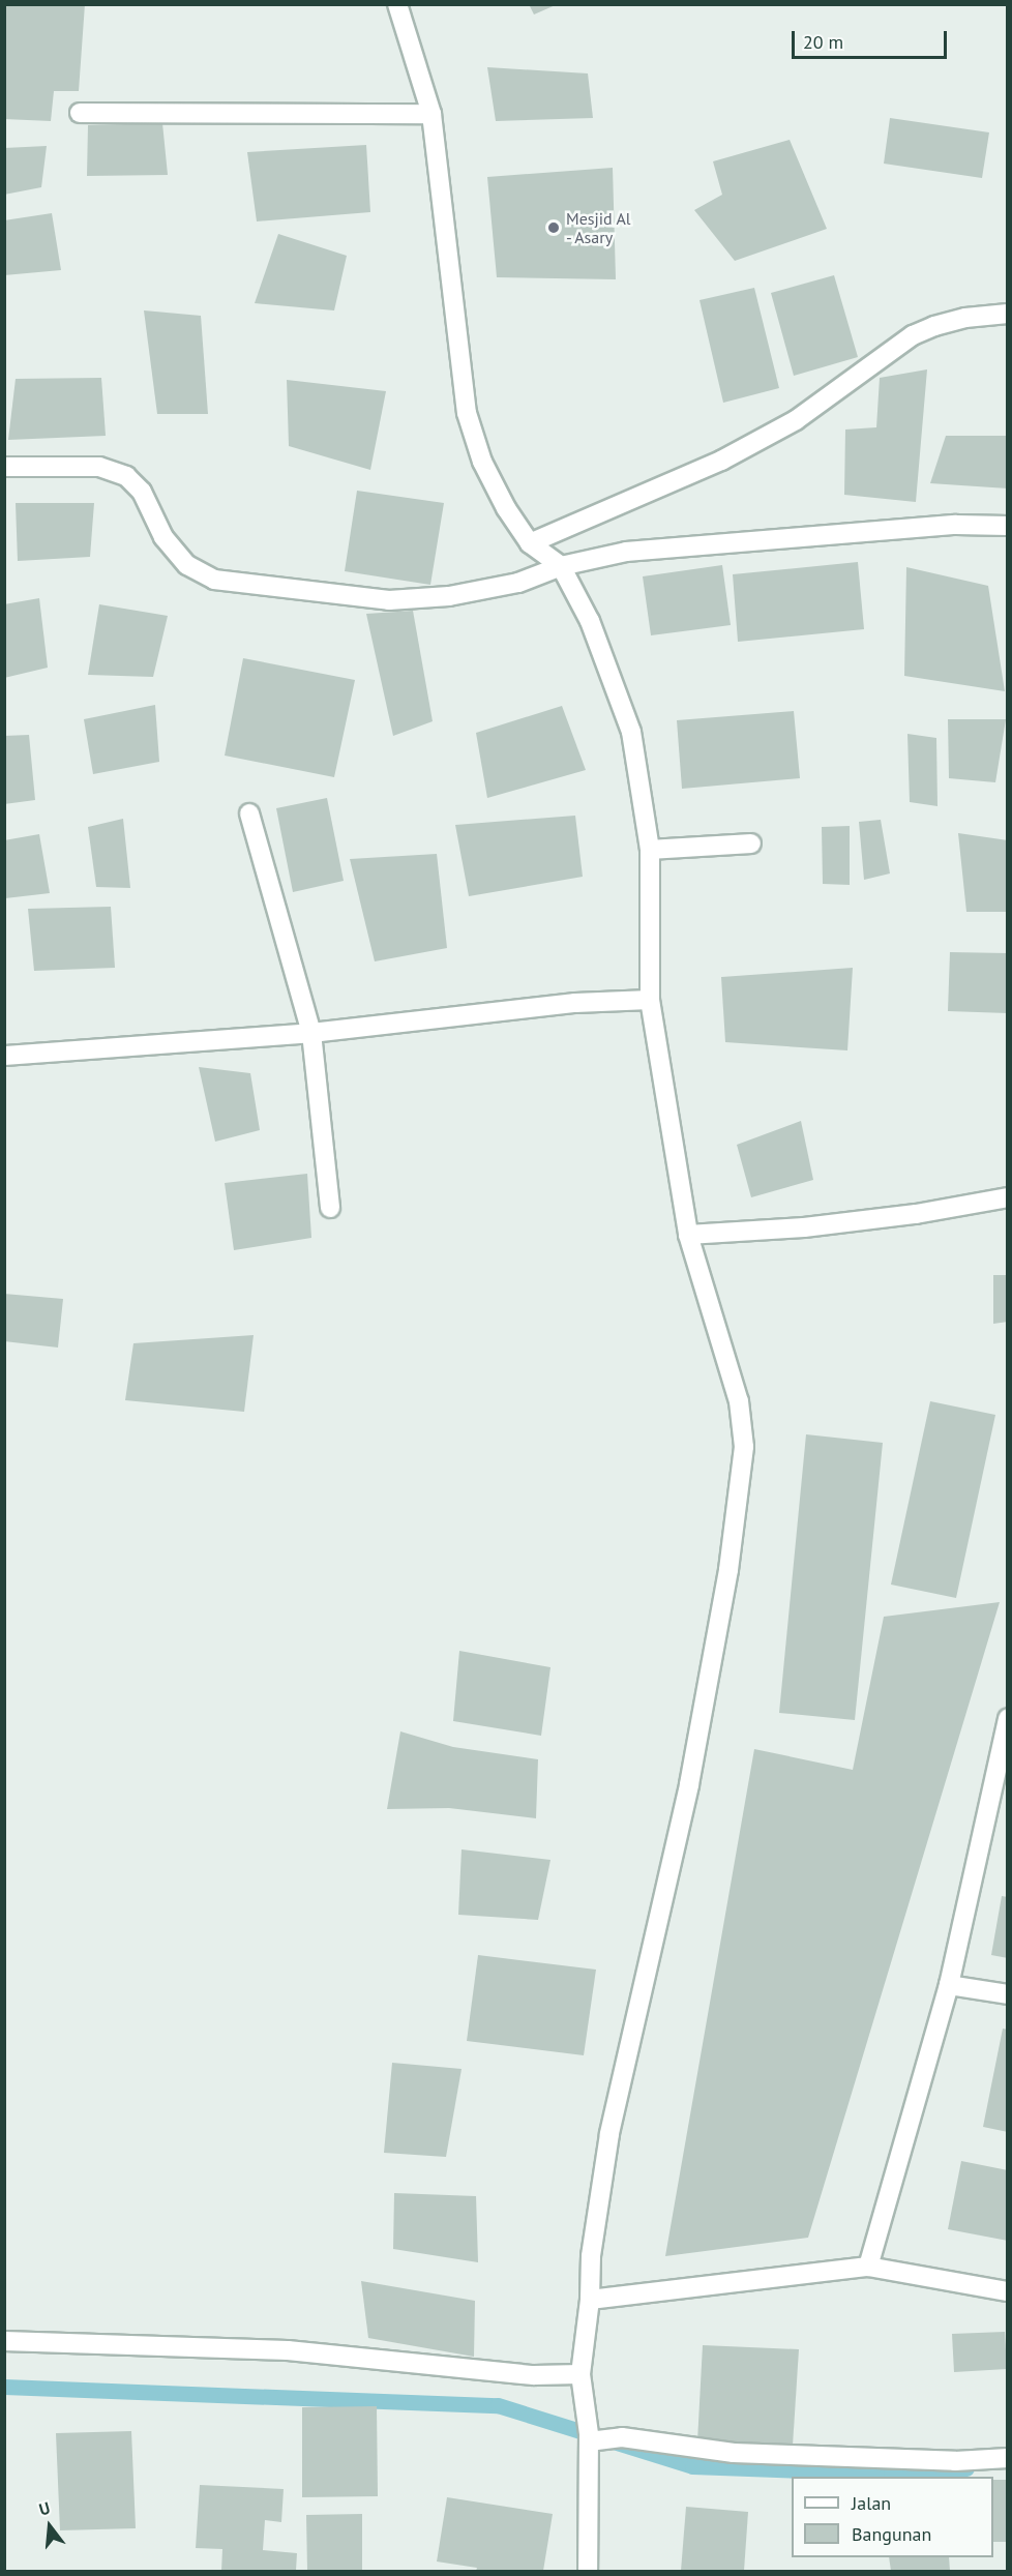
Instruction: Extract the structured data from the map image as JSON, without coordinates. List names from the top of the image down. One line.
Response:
{"places":["Mesjid Al - Asary"],"legend":["Jalan","Bangunan"],"scale_bar":"20 m","north":"top"}
